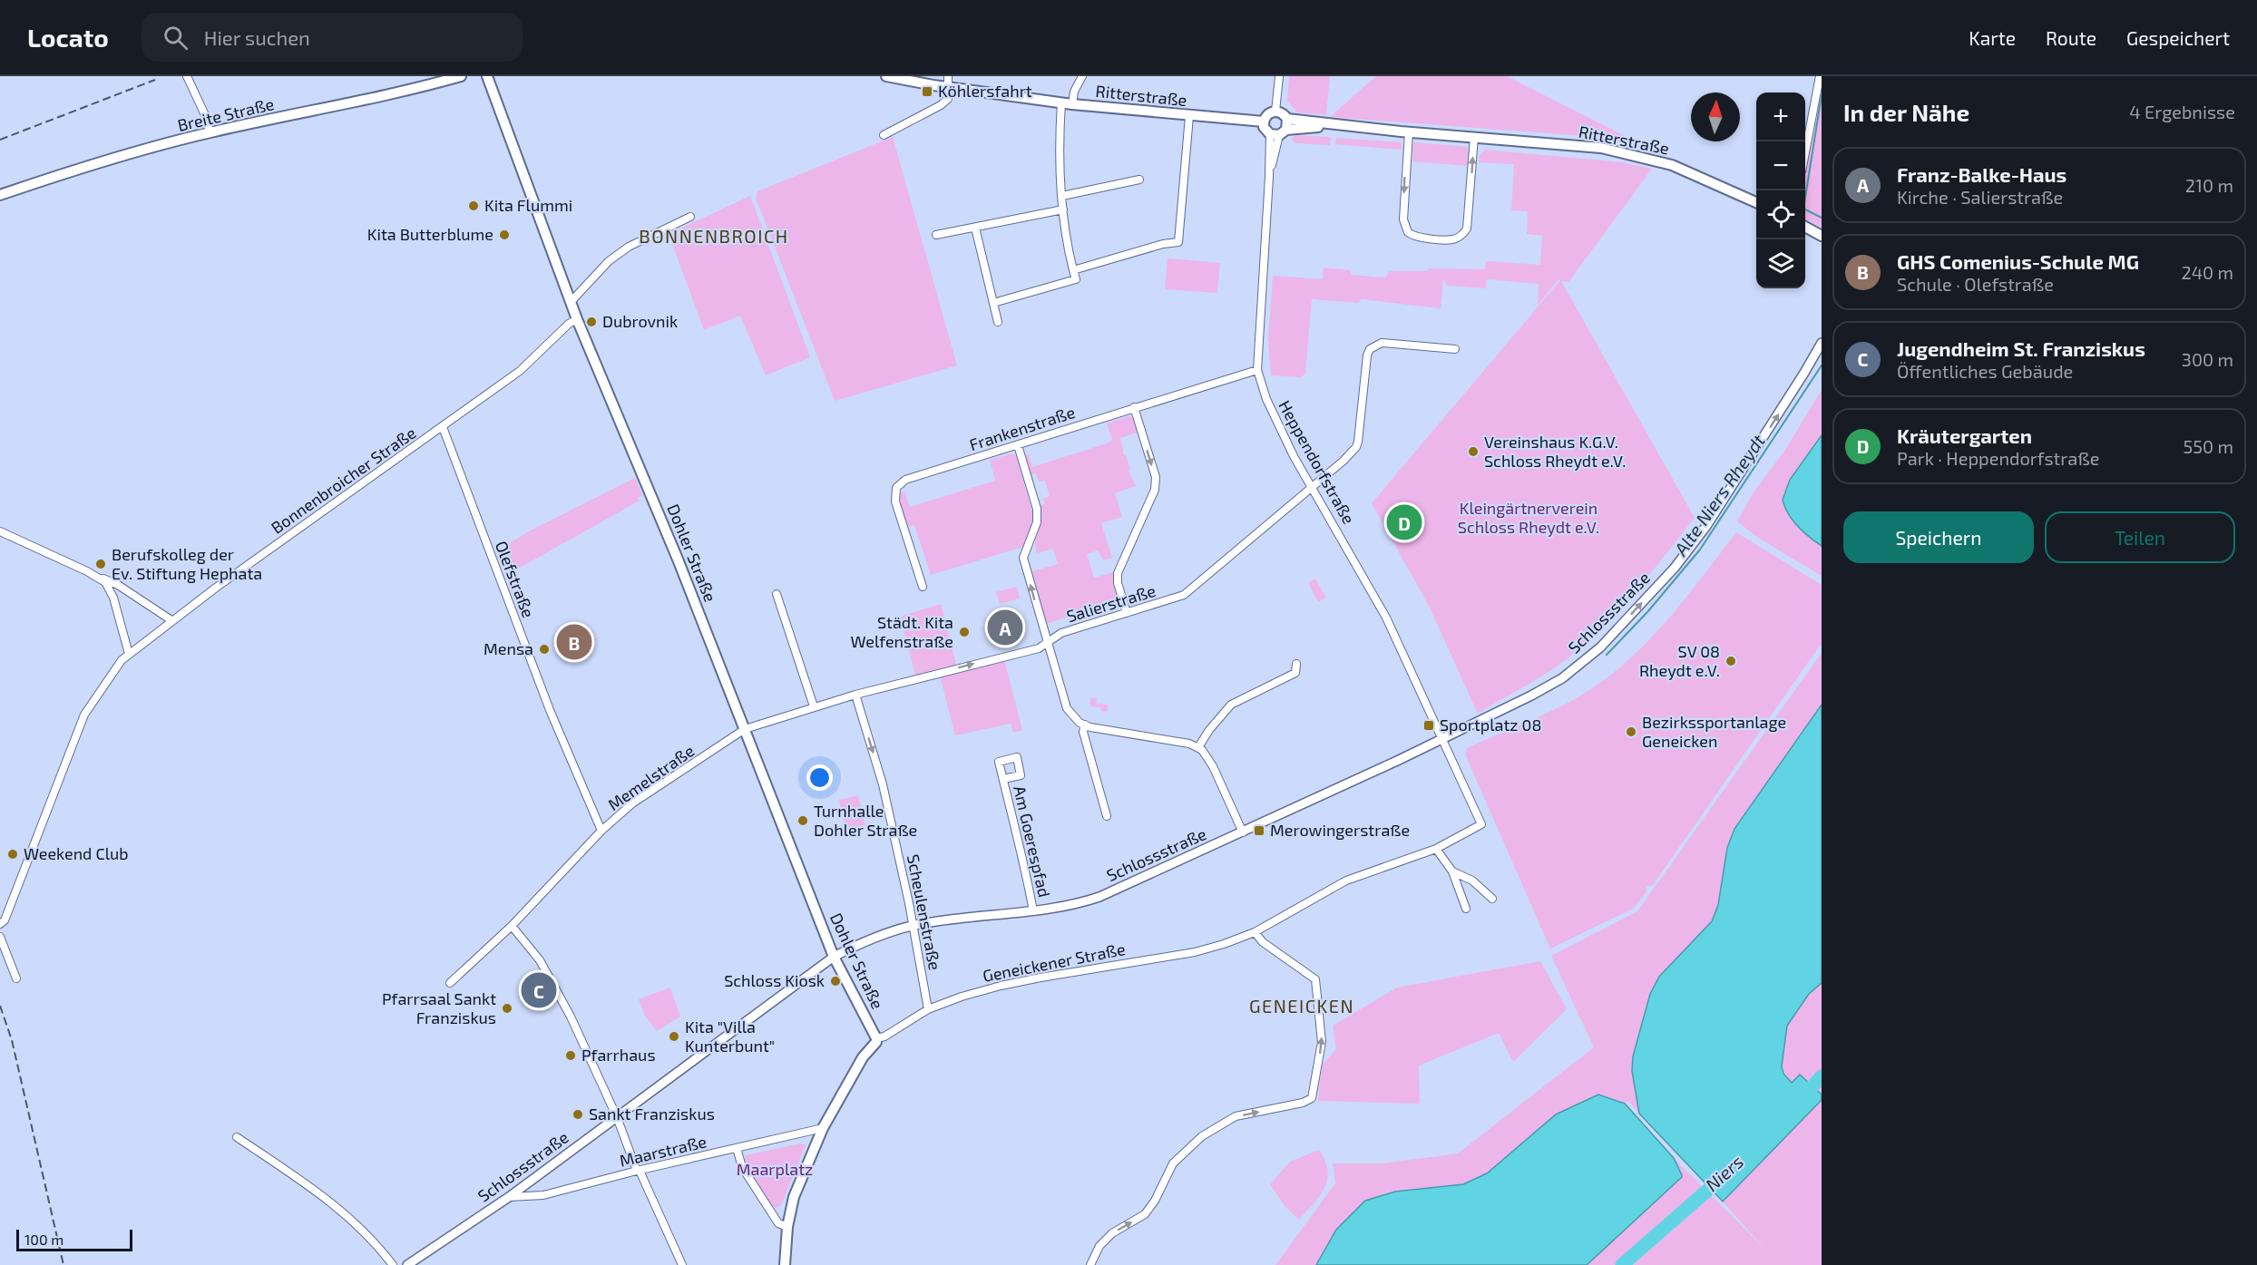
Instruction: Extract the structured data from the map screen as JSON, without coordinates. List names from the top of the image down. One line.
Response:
{"streets":{"main road":["Ritterstraße","Breite Straße","Dohler Straße"],"street":["Frankenstraße","Heppendorfstraße","Bonnenbroicher Straße","Olefstraße","Salierstraße","Schlossstraße","Memelstraße","Am Goerespfad","Scheulenstraße","Geneickener Straße","Maarstraße"]},"crossings":[["Ritterstraße","Heppendorfstraße"],["Frankenstraße","Heppendorfstraße"],["Heppendorfstraße","Salierstraße"],["Heppendorfstraße","Schlossstraße"],["Heppendorfstraße","Geneickener Straße"],["Bonnenbroicher Straße","Dohler Straße"],["Bonnenbroicher Straße","Olefstraße"],["Dohler Straße","Schlossstraße"],["Dohler Straße","Memelstraße"],["Dohler Straße","Geneickener Straße"],["Olefstraße","Memelstraße"],["Salierstraße","Memelstraße"],["Salierstraße","Scheulenstraße"],["Schlossstraße","Am Goerespfad"],["Schlossstraße","Scheulenstraße"],["Schlossstraße","Geneickener Straße"],["Schlossstraße","Maarstraße"],["Memelstraße","Scheulenstraße"],["Scheulenstraße","Geneickener Straße"]],"one_way":["Scheulenstraße"],"districts":["BONNENBROICH","GENEICKEN"],"water":["Alte Niers Rheydt","Niers"],"parks":["Kleingärtnerverein Schloss Rheydt e.V.","Maarplatz"],"places":{"transit":["Köhlersfahrt","Sportplatz 08","Merowingerstraße"],"other":["Kita Flummi","Kita Butterblume","Dubrovnik","Vereinshaus K.G.V. Schloss Rheydt e.V.","Berufskolleg der Ev. Stiftung Hephata","Städt. Kita Welfenstraße","Mensa","SV 08 Rheydt e.V.","Bezirkssportanlage Geneicken","Turnhalle Dohler Straße","Weekend Club","Schloss Kiosk","Pfarrsaal Sankt Franziskus","Kita \"Villa Kunterbunt\"","Pfarrhaus","Sankt Franziskus"]},"scale_bar":"100 m","north":"top","page":{"header":"Locato","search":"Hier suchen","nav":["Karte","Route","Gespeichert"],"heading":["In der Nähe","4 Ergebnisse"],"map_buttons":["+","−"],"list":[{"mark":"A","name":"Franz-Balke-Haus","note":"Kirche · Salierstraße","value":"210 m"},{"mark":"B","name":"GHS Comenius-Schule MG","note":"Schule · Olefstraße","value":"240 m"},{"mark":"C","name":"Jugendheim St. Franziskus","note":"Öffentliches Gebäude","value":"300 m"},{"mark":"D","name":"Kräutergarten","note":"Park · Heppendorfstraße","value":"550 m"}],"buttons":["Speichern","Teilen"],"pins":["D","A","B","C"],"scale":"100 m"}}
